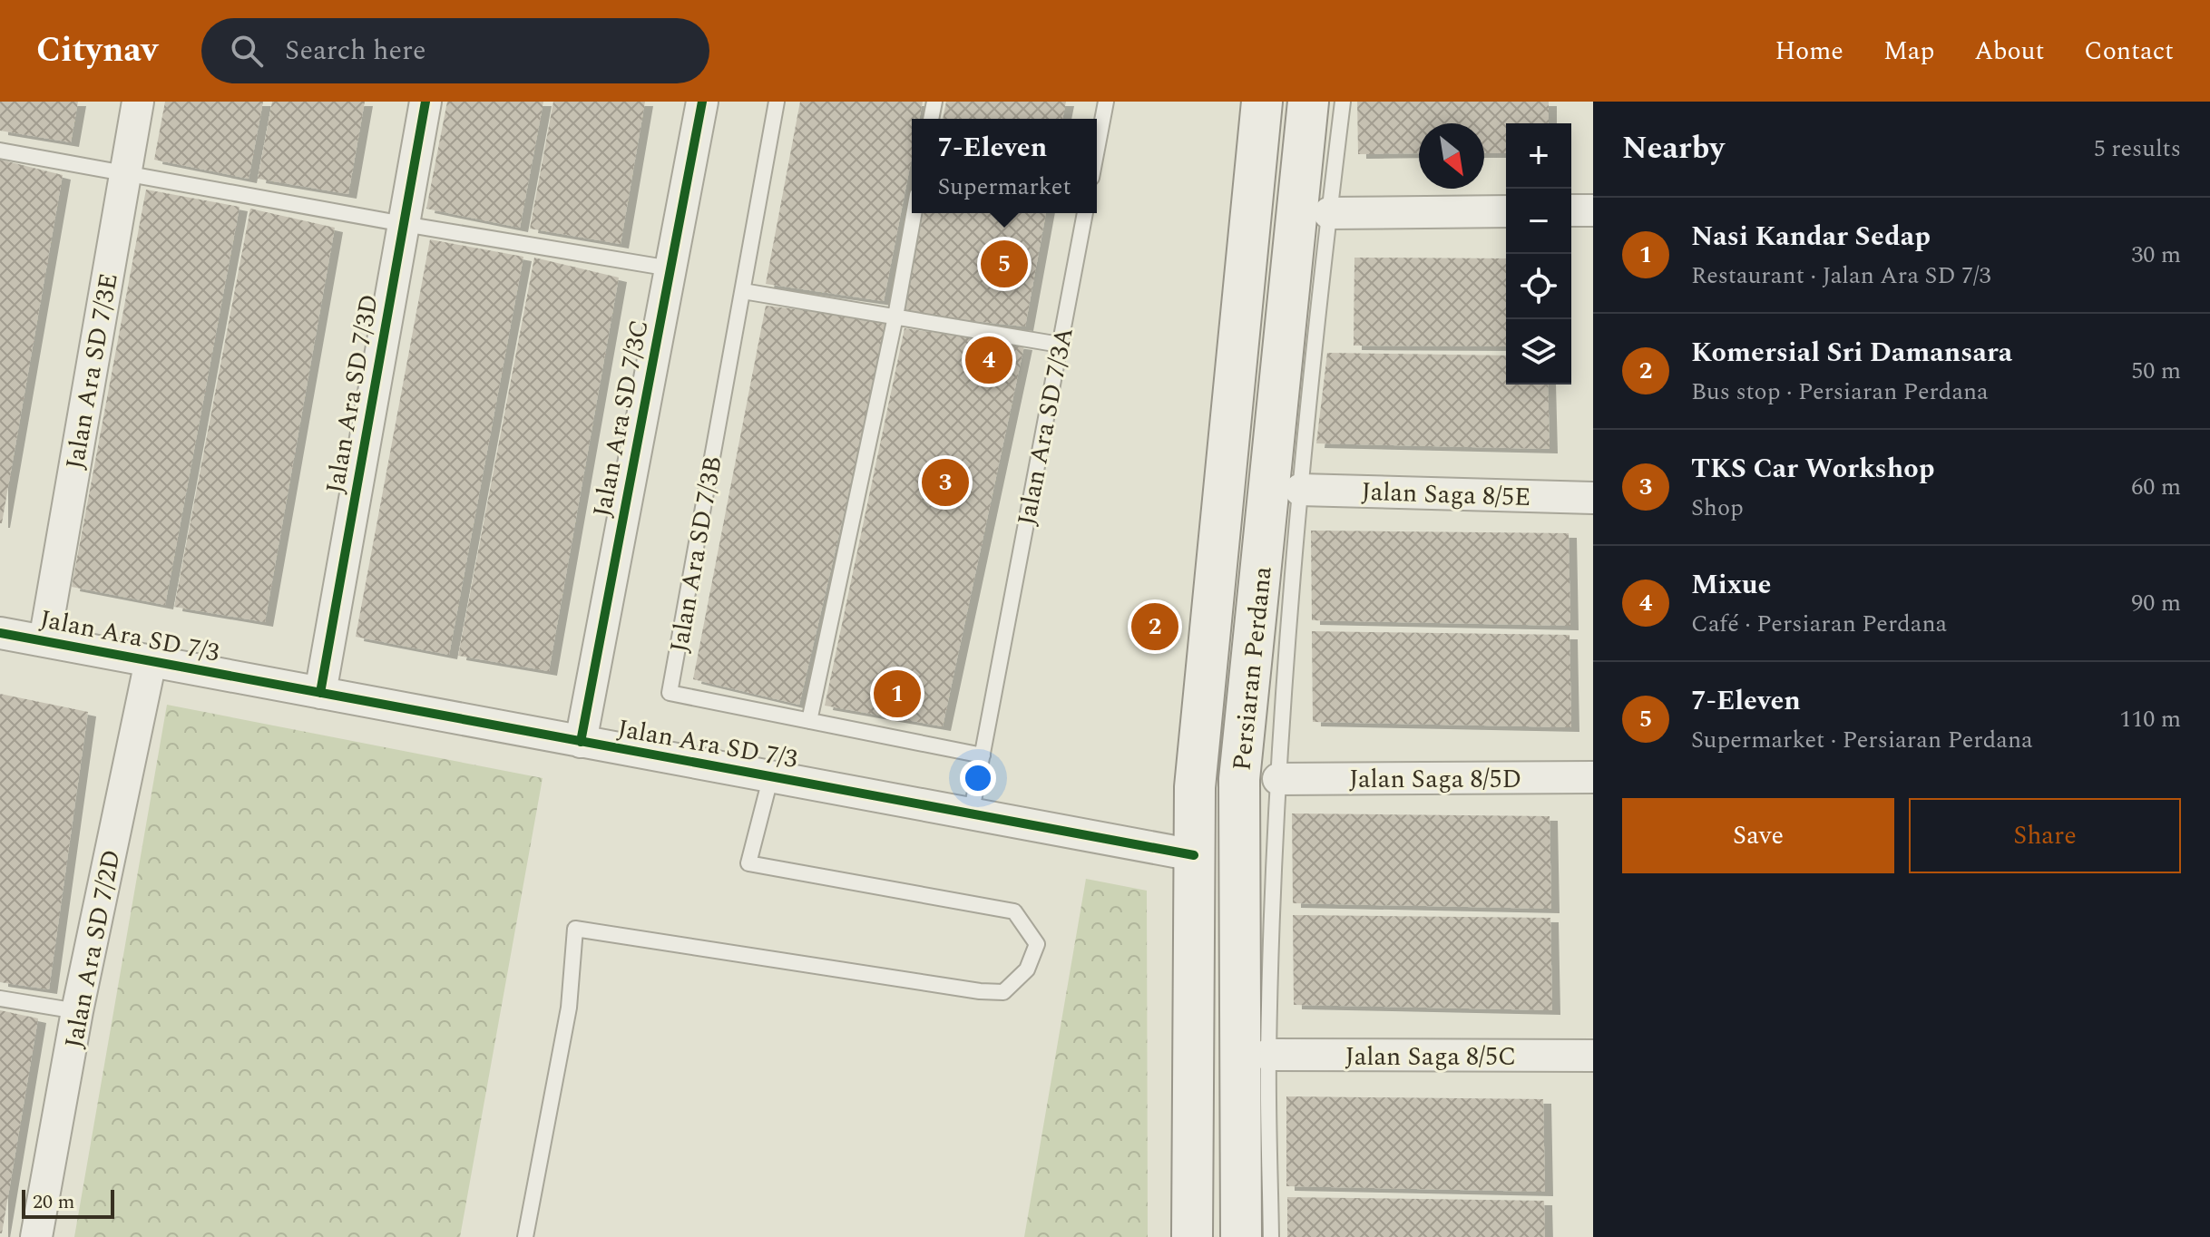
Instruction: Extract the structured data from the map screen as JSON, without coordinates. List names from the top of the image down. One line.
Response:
{"streets":{"main road":["Persiaran Perdana"],"street":["Jalan Ara SD 7/3E","Jalan Ara SD 7/3D","Jalan Ara SD 7/3C","Jalan Saga 8/5E","Jalan Ara SD 7/3","Jalan Saga 8/5D","Jalan Ara SD 7/2D","Jalan Saga 8/5C"],"lane":["Jalan Ara SD 7/3A","Jalan Ara SD 7/3B"]},"crossings":[["Jalan Ara SD 7/3E","Jalan Ara SD 7/3"],["Jalan Ara SD 7/3D","Jalan Ara SD 7/3"],["Jalan Ara SD 7/3C","Jalan Ara SD 7/3"],["Jalan Ara SD 7/3A","Jalan Ara SD 7/3B"],["Jalan Ara SD 7/3A","Jalan Ara SD 7/3"],["Jalan Ara SD 7/3","Persiaran Perdana"],["Jalan Ara SD 7/3","Jalan Ara SD 7/2D"],["Persiaran Perdana","Jalan Saga 8/5C"]],"scale_bar":"20 m","north":"bottom right","page":{"header":"Citynav","search":"Search here","nav":["Home","Map","About","Contact"],"heading":["Nearby","5 results"],"popup":["7-Eleven","Supermarket"],"map_buttons":["+","−"],"list":[{"mark":"1","name":"Nasi Kandar Sedap","note":"Restaurant · Jalan Ara SD 7/3","value":"30 m"},{"mark":"2","name":"Komersial Sri Damansara","note":"Bus stop · Persiaran Perdana","value":"50 m"},{"mark":"3","name":"TKS Car Workshop","note":"Shop","value":"60 m"},{"mark":"4","name":"Mixue","note":"Café · Persiaran Perdana","value":"90 m"},{"mark":"5","name":"7-Eleven","note":"Supermarket · Persiaran Perdana","value":"110 m"}],"pins":["5","4","3","2","1"],"buttons":["Save","Share"],"scale":"20 m"}}
